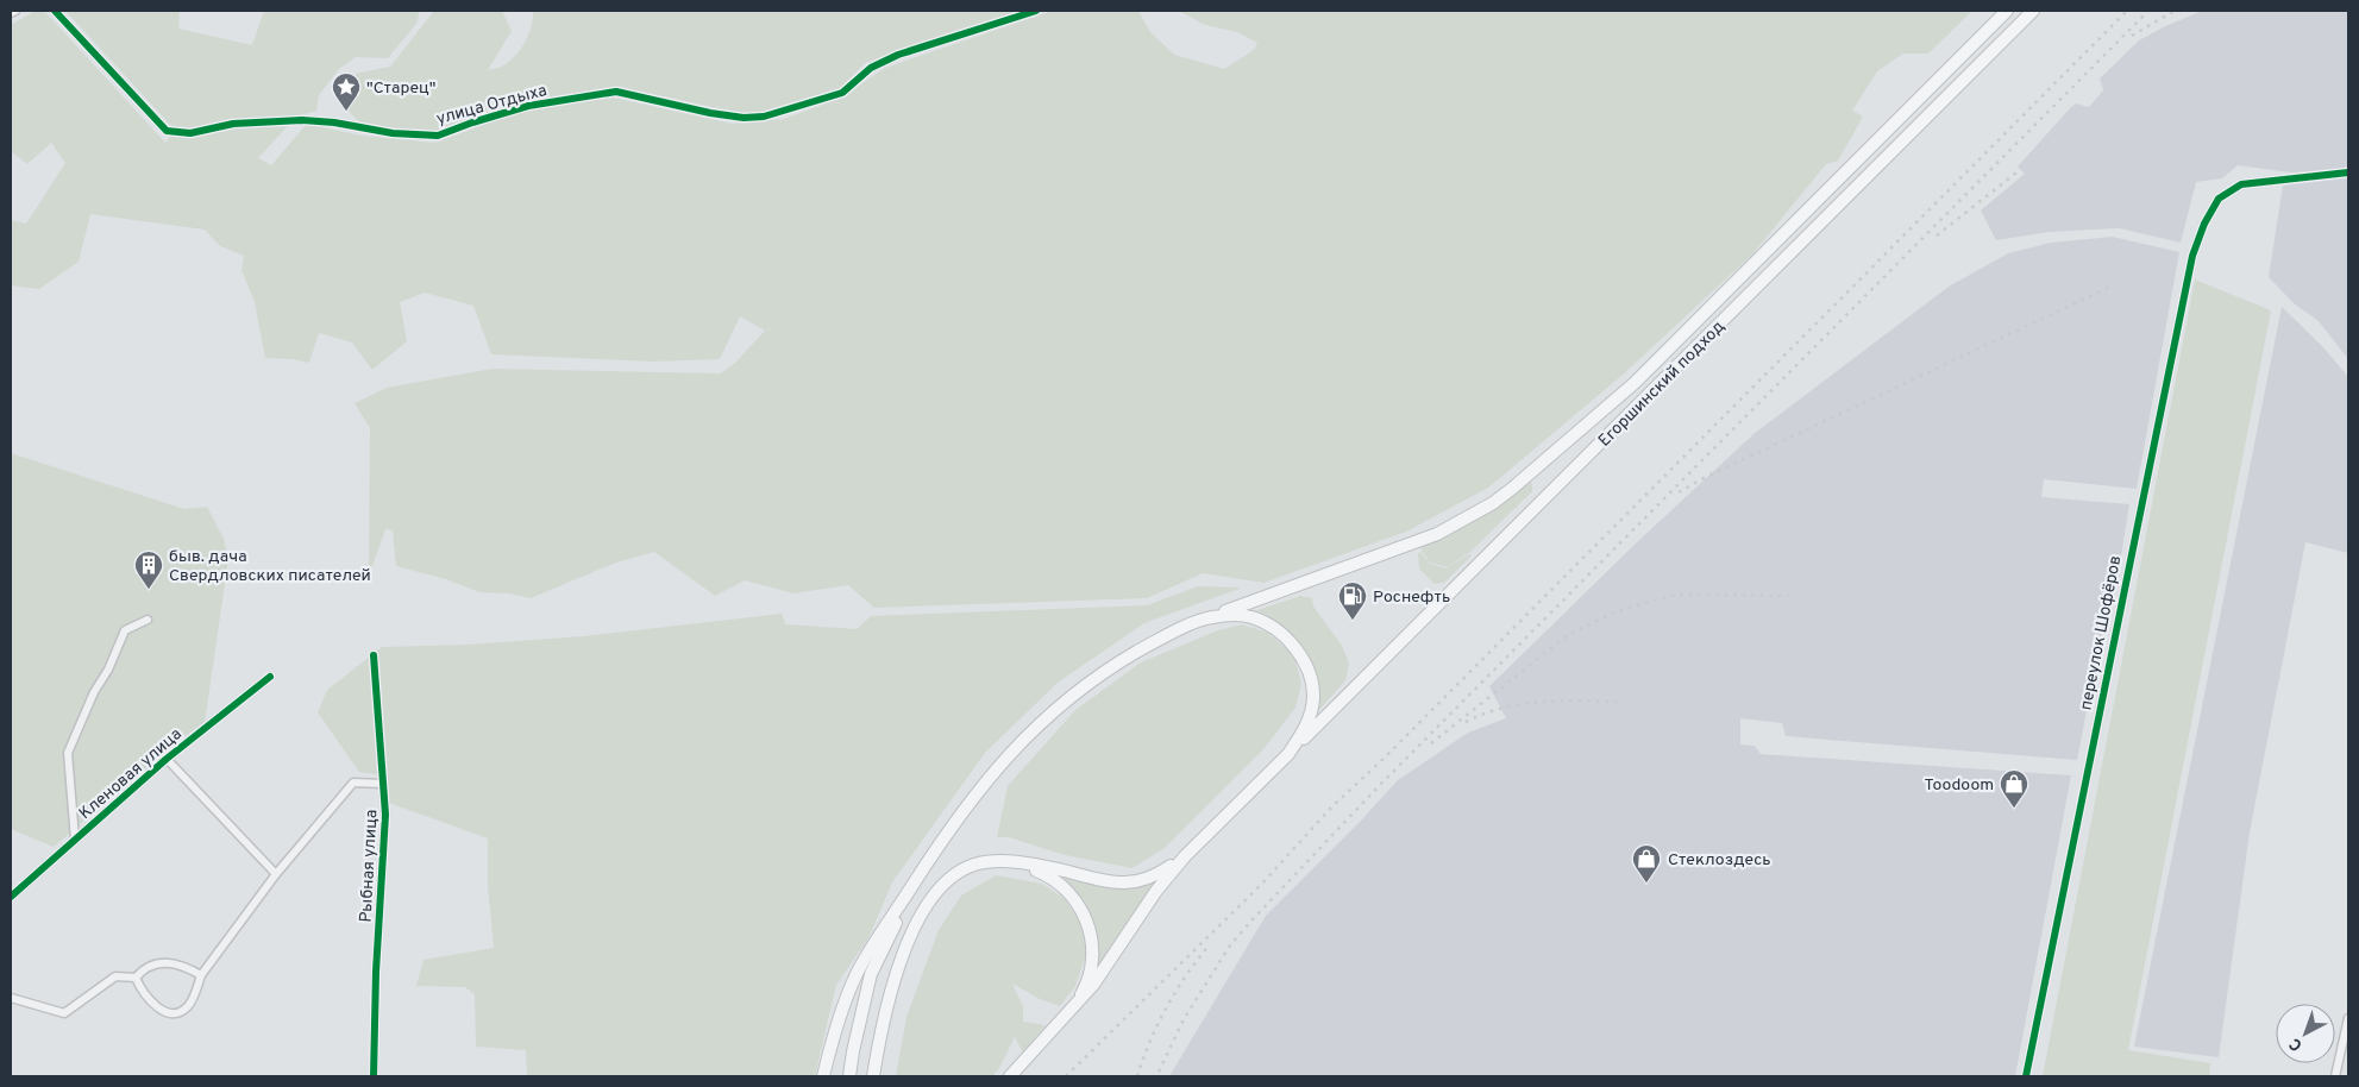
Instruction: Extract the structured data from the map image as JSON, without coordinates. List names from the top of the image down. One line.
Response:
{"streets":{"main road":["Егоршинский подход"],"street":["улица Отдыха","переулок Шофёров","Кленовая улица","Рыбная улица"]},"places":{"place":["\"Старец\""],"building":["быв. дача Свердловских писателей"],"fuel station":["Роснефть"],"shop":["Toodoom","Стеклоздесь"]},"north":"bottom left"}
